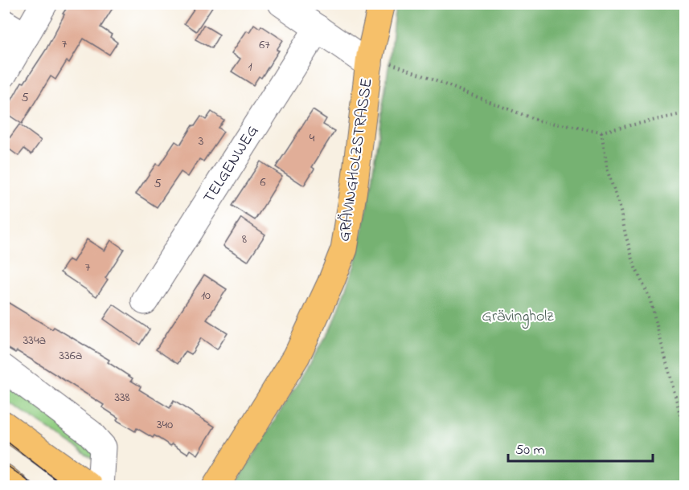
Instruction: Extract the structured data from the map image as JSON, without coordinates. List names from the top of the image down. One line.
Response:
{"streets":{"main road":["GRÄVINGHOLZSTRASSE"],"street":["TELGENWEG"]},"parks":["Grävingholz"],"house_numbers":["7","67","1","5","4","3","6","5","8","7","10","334a","336a","338","340"],"scale_bar":"50 m"}
